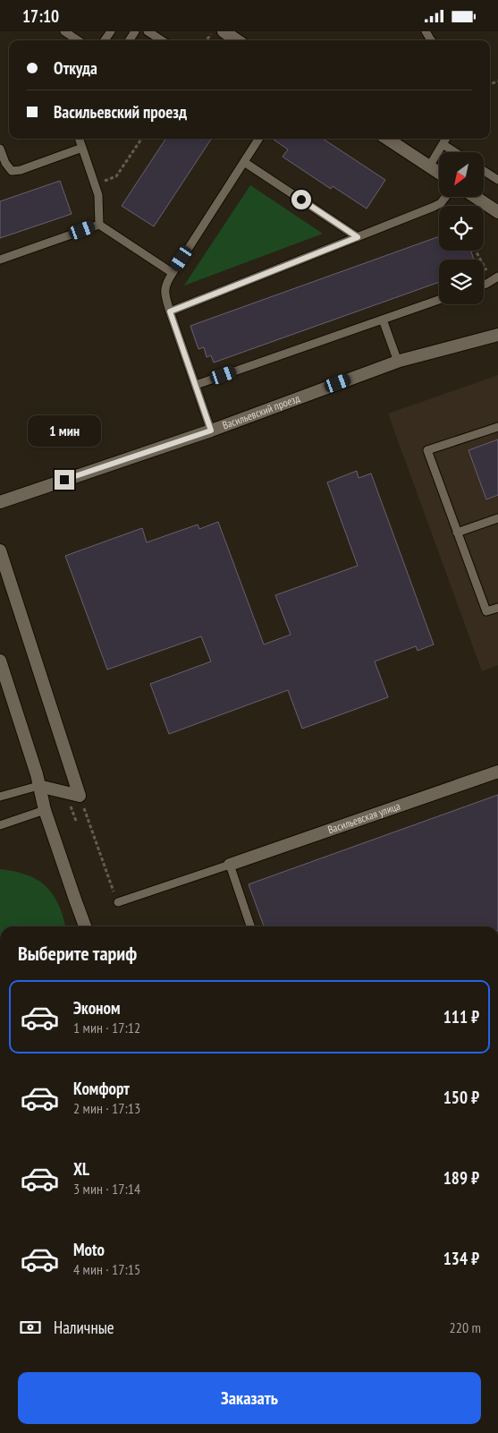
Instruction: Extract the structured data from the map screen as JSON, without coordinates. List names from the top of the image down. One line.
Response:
{"streets":{"street":["Васильевский проезд","Васильевская улица"]},"north":"bottom left","page":{"status":"17:10","banner":["Откуда","Васильевский проезд"],"bubble":"1 мин","heading":"Выберите тариф","list":[{"name":"Эконом","note":"1 мин · 17:12","value":"111 ₽"},{"name":"Комфорт","note":"2 мин · 17:13","value":"150 ₽"},{"name":"XL","note":"3 мин · 17:14","value":"189 ₽"},{"name":"Moto","note":"4 мин · 17:15","value":"134 ₽"}],"pay":["Наличные","220 m"],"buttons":"Заказать"}}
